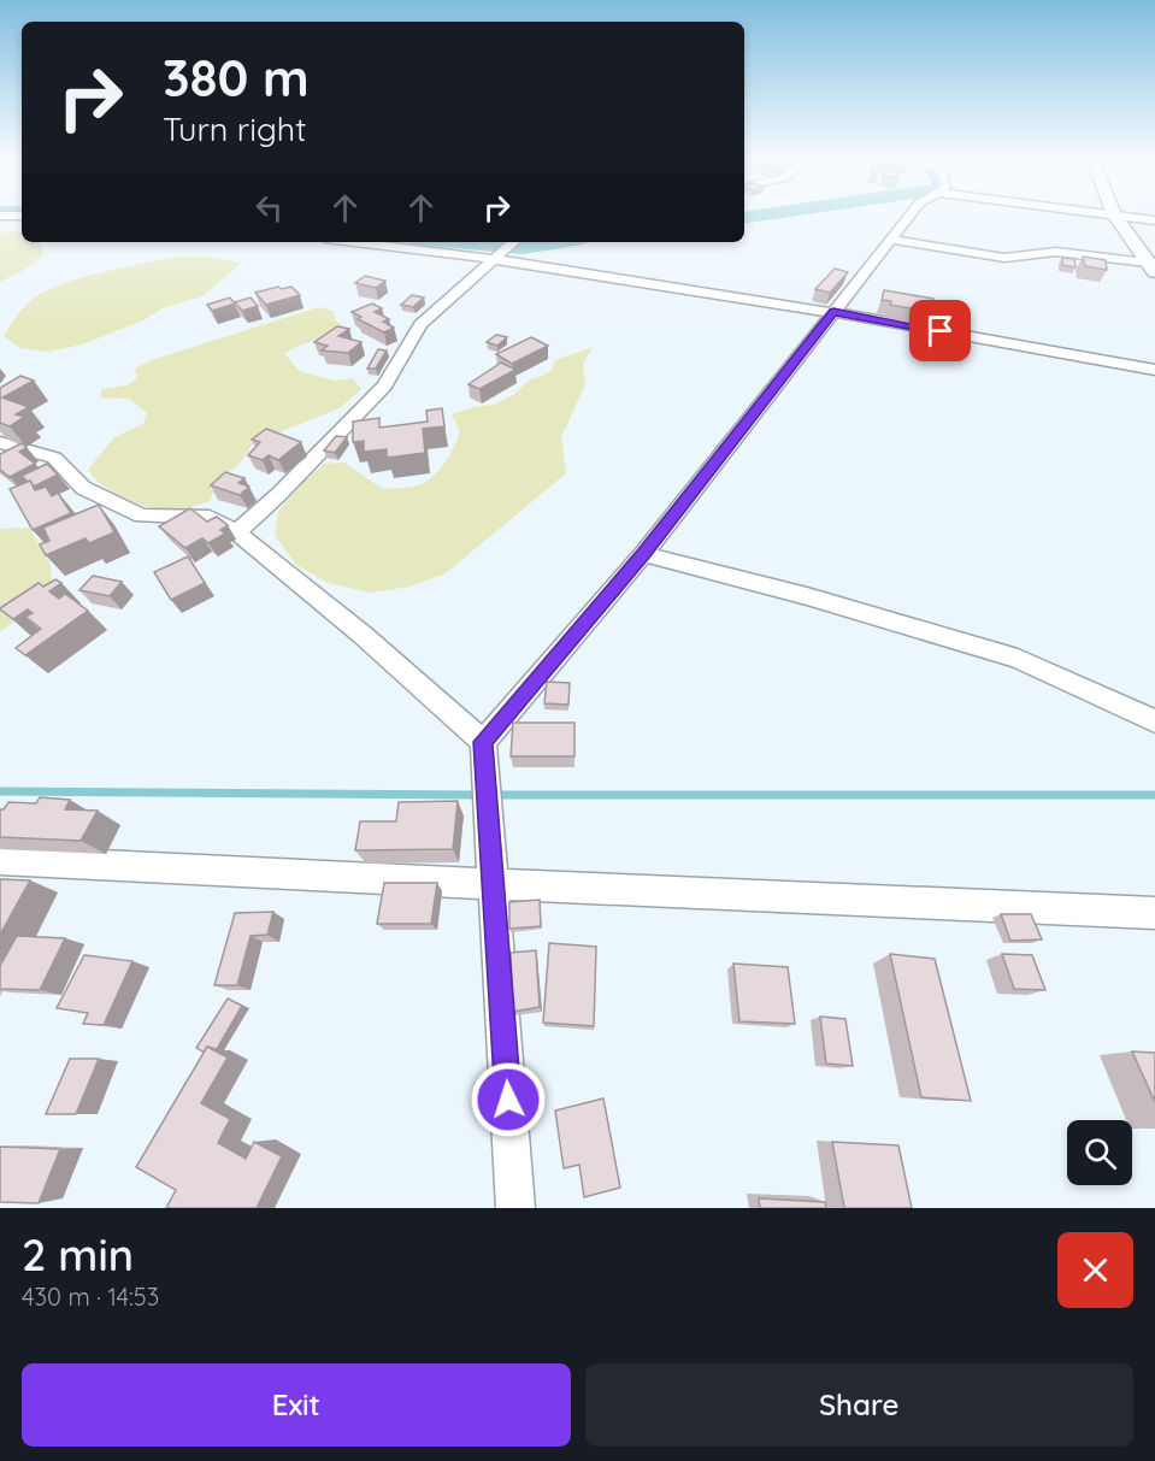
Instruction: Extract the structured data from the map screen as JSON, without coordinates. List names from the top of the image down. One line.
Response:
{"page":{"turn":["380 m","Turn right"],"heading":["2 min","430 m · 14:53"],"buttons":["Exit","Share"]}}
